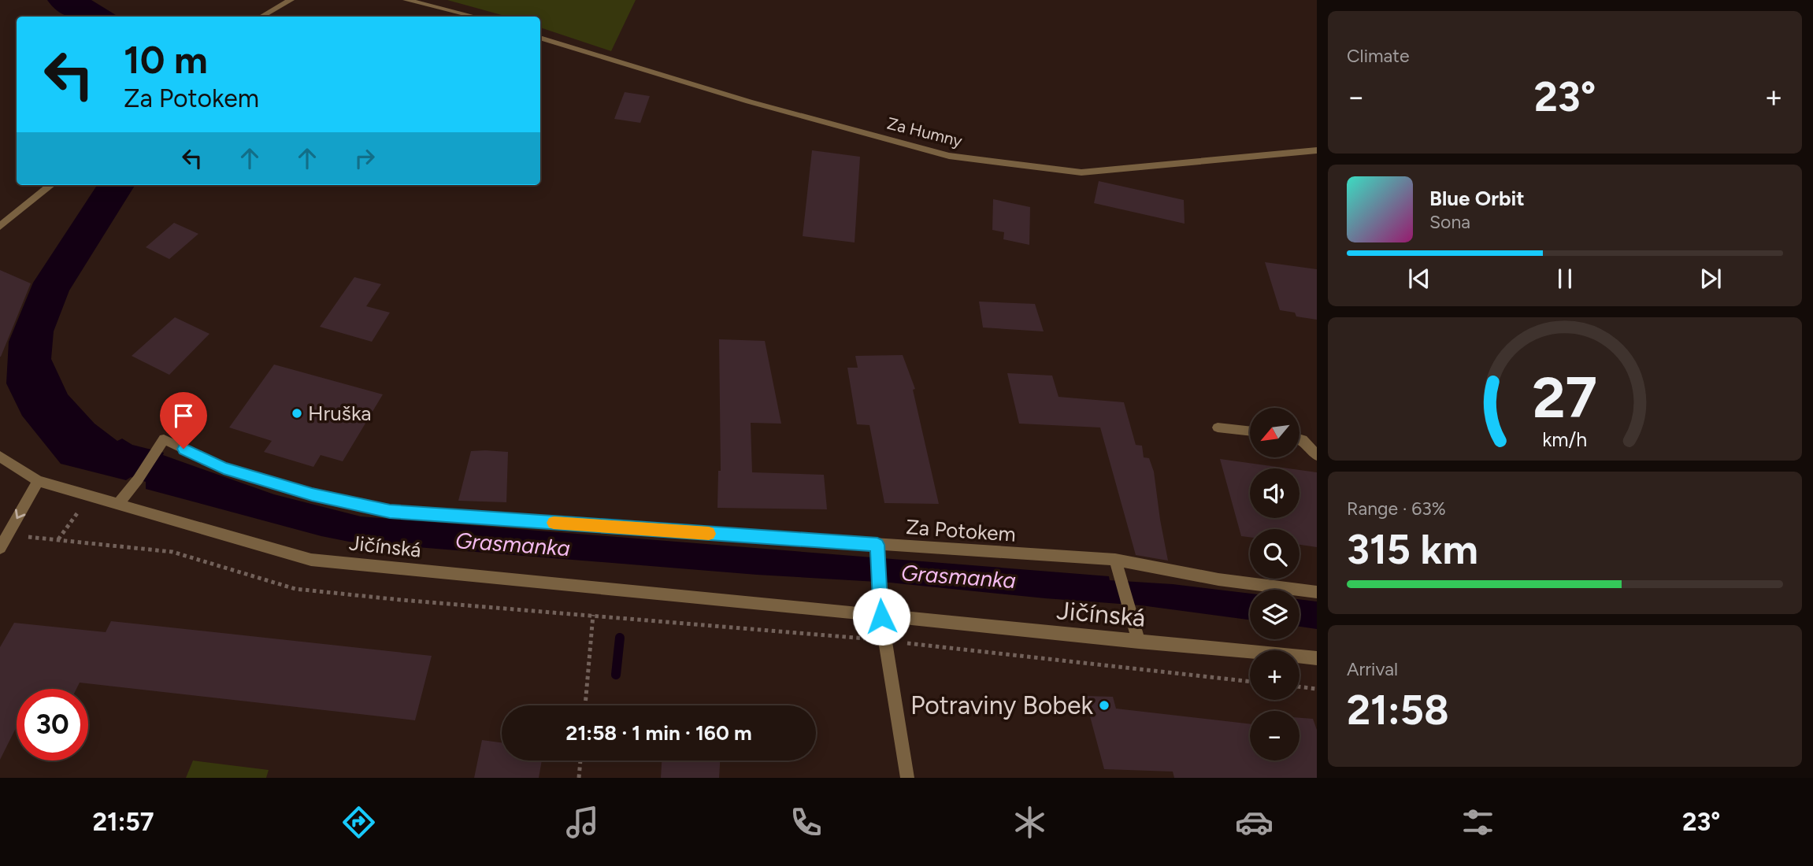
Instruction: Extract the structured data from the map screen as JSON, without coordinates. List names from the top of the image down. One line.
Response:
{"streets":{"street":["Za Humny","Za Potokem","Jičínská"]},"crossings":[["Za Potokem","Jičínská"]],"water":["Grasmanka"],"places":["Hruška","Potraviny Bobek"],"north":"bottom left","page":{"tile":["Climate",["Range · 63%","315 km"],["Arrival","21:58"]],"turn":["10 m","Za Potokem"],"heat":["−","23°","+"],"song":["Blue Orbit","Sona"],"map_buttons":["+","−"],"limit":"30","trip":"21:58 · 1 min · 160 m","tabs":["21:57","23°"],"gauge":["27","km/h"]}}
